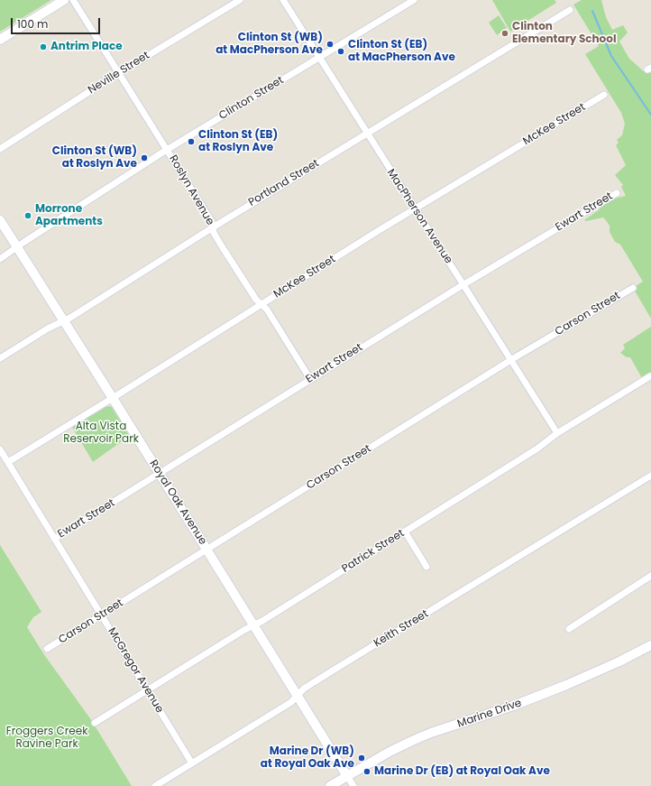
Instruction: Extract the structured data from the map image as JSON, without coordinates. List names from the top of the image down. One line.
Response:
{"streets":{"street":["Neville Street","Clinton Street","McKee Street","Portland Street","Roslyn Avenue","Ewart Street","MacPherson Avenue","Carson Street","Royal Oak Avenue","Patrick Street","Keith Street","McGregor Avenue","Marine Drive"]},"crossings":[["Neville Street","Roslyn Avenue"],["Clinton Street","Roslyn Avenue"],["Clinton Street","MacPherson Avenue"],["Clinton Street","Royal Oak Avenue"],["McKee Street","Roslyn Avenue"],["McKee Street","MacPherson Avenue"],["McKee Street","Royal Oak Avenue"],["McKee Street","McGregor Avenue"],["Portland Street","Roslyn Avenue"],["Portland Street","MacPherson Avenue"],["Portland Street","Royal Oak Avenue"],["Roslyn Avenue","Ewart Street"],["Ewart Street","MacPherson Avenue"],["Ewart Street","Royal Oak Avenue"],["Ewart Street","McGregor Avenue"],["MacPherson Avenue","Carson Street"],["MacPherson Avenue","Patrick Street"],["Carson Street","Royal Oak Avenue"],["Carson Street","McGregor Avenue"],["Royal Oak Avenue","Patrick Street"],["Royal Oak Avenue","Keith Street"],["Royal Oak Avenue","Marine Drive"],["Patrick Street","McGregor Avenue"],["Keith Street","McGregor Avenue"]],"parks":["Alta Vista Reservoir Park","Froggers Creek Ravine Park"],"places":["Clinton Elementary School","Clinton St (WB) at MacPherson Ave","Antrim Place","Clinton St (EB) at MacPherson Ave","Clinton St (EB) at Roslyn Ave","Clinton St (WB) at Roslyn Ave","Morrone Apartments","Marine Dr (WB) at Royal Oak Ave","Marine Dr (EB) at Royal Oak Ave"],"scale_bar":"100 m"}
